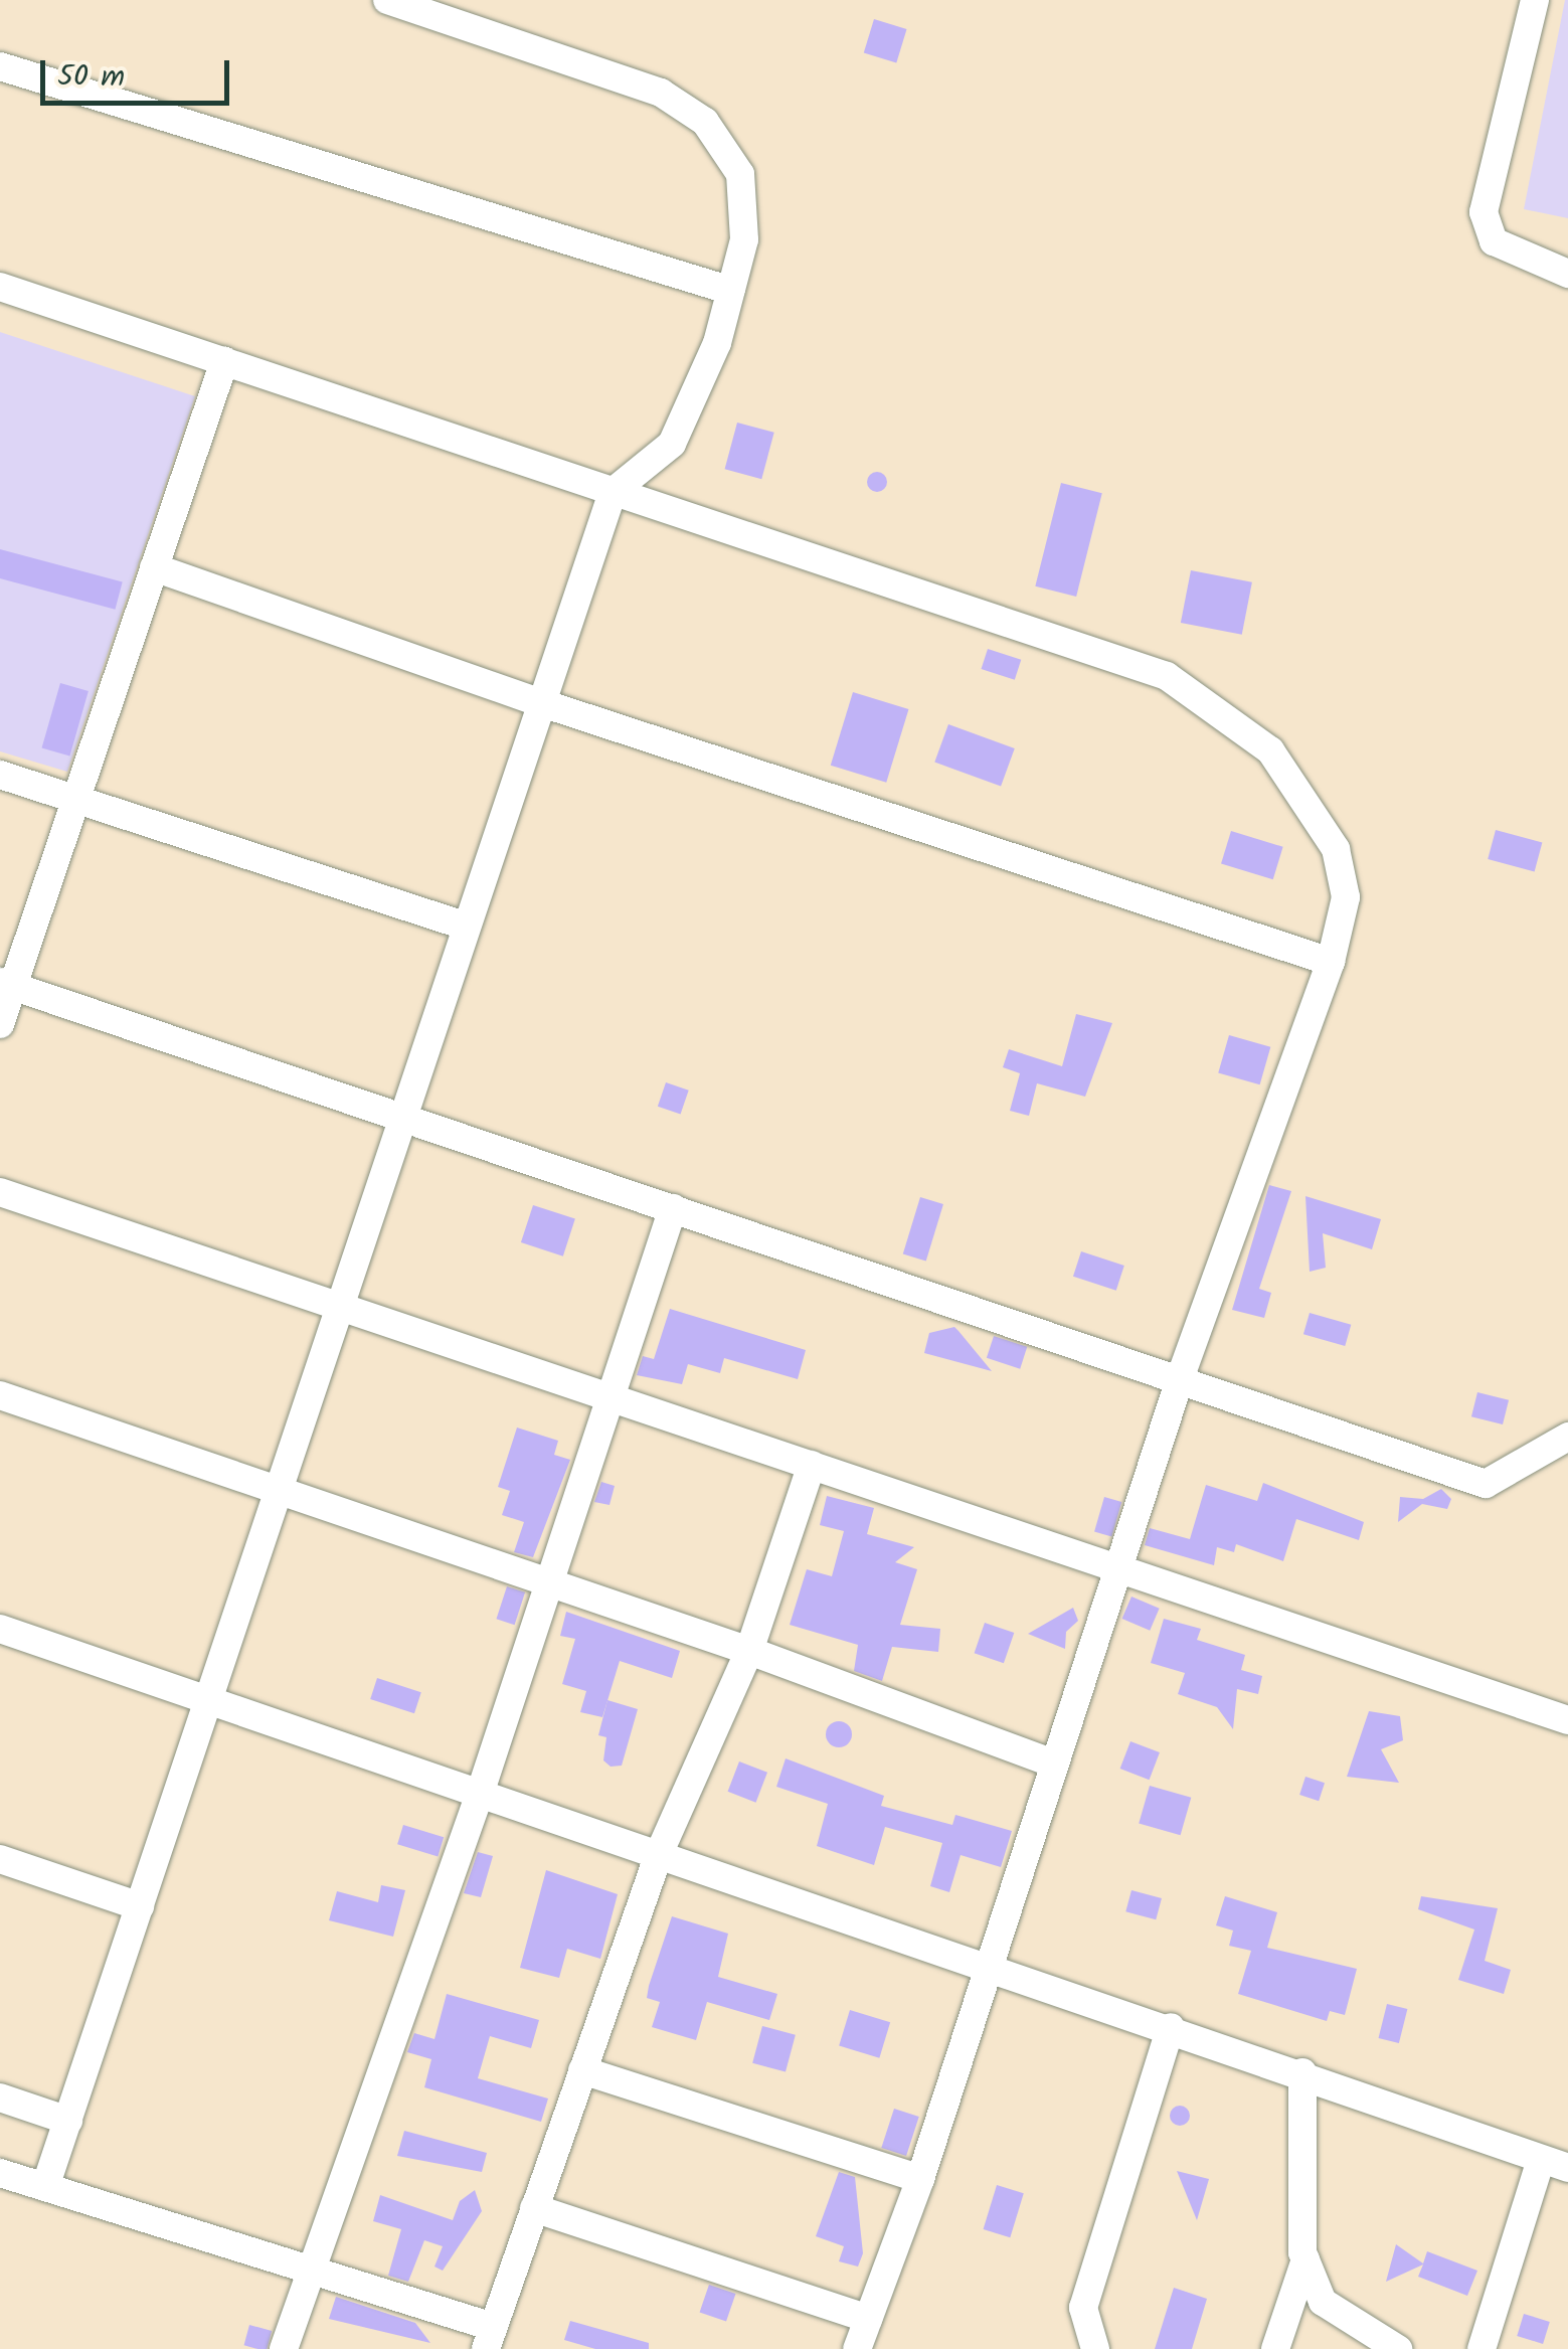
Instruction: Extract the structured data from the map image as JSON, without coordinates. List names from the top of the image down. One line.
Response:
{"scale_bar":"50 m"}
